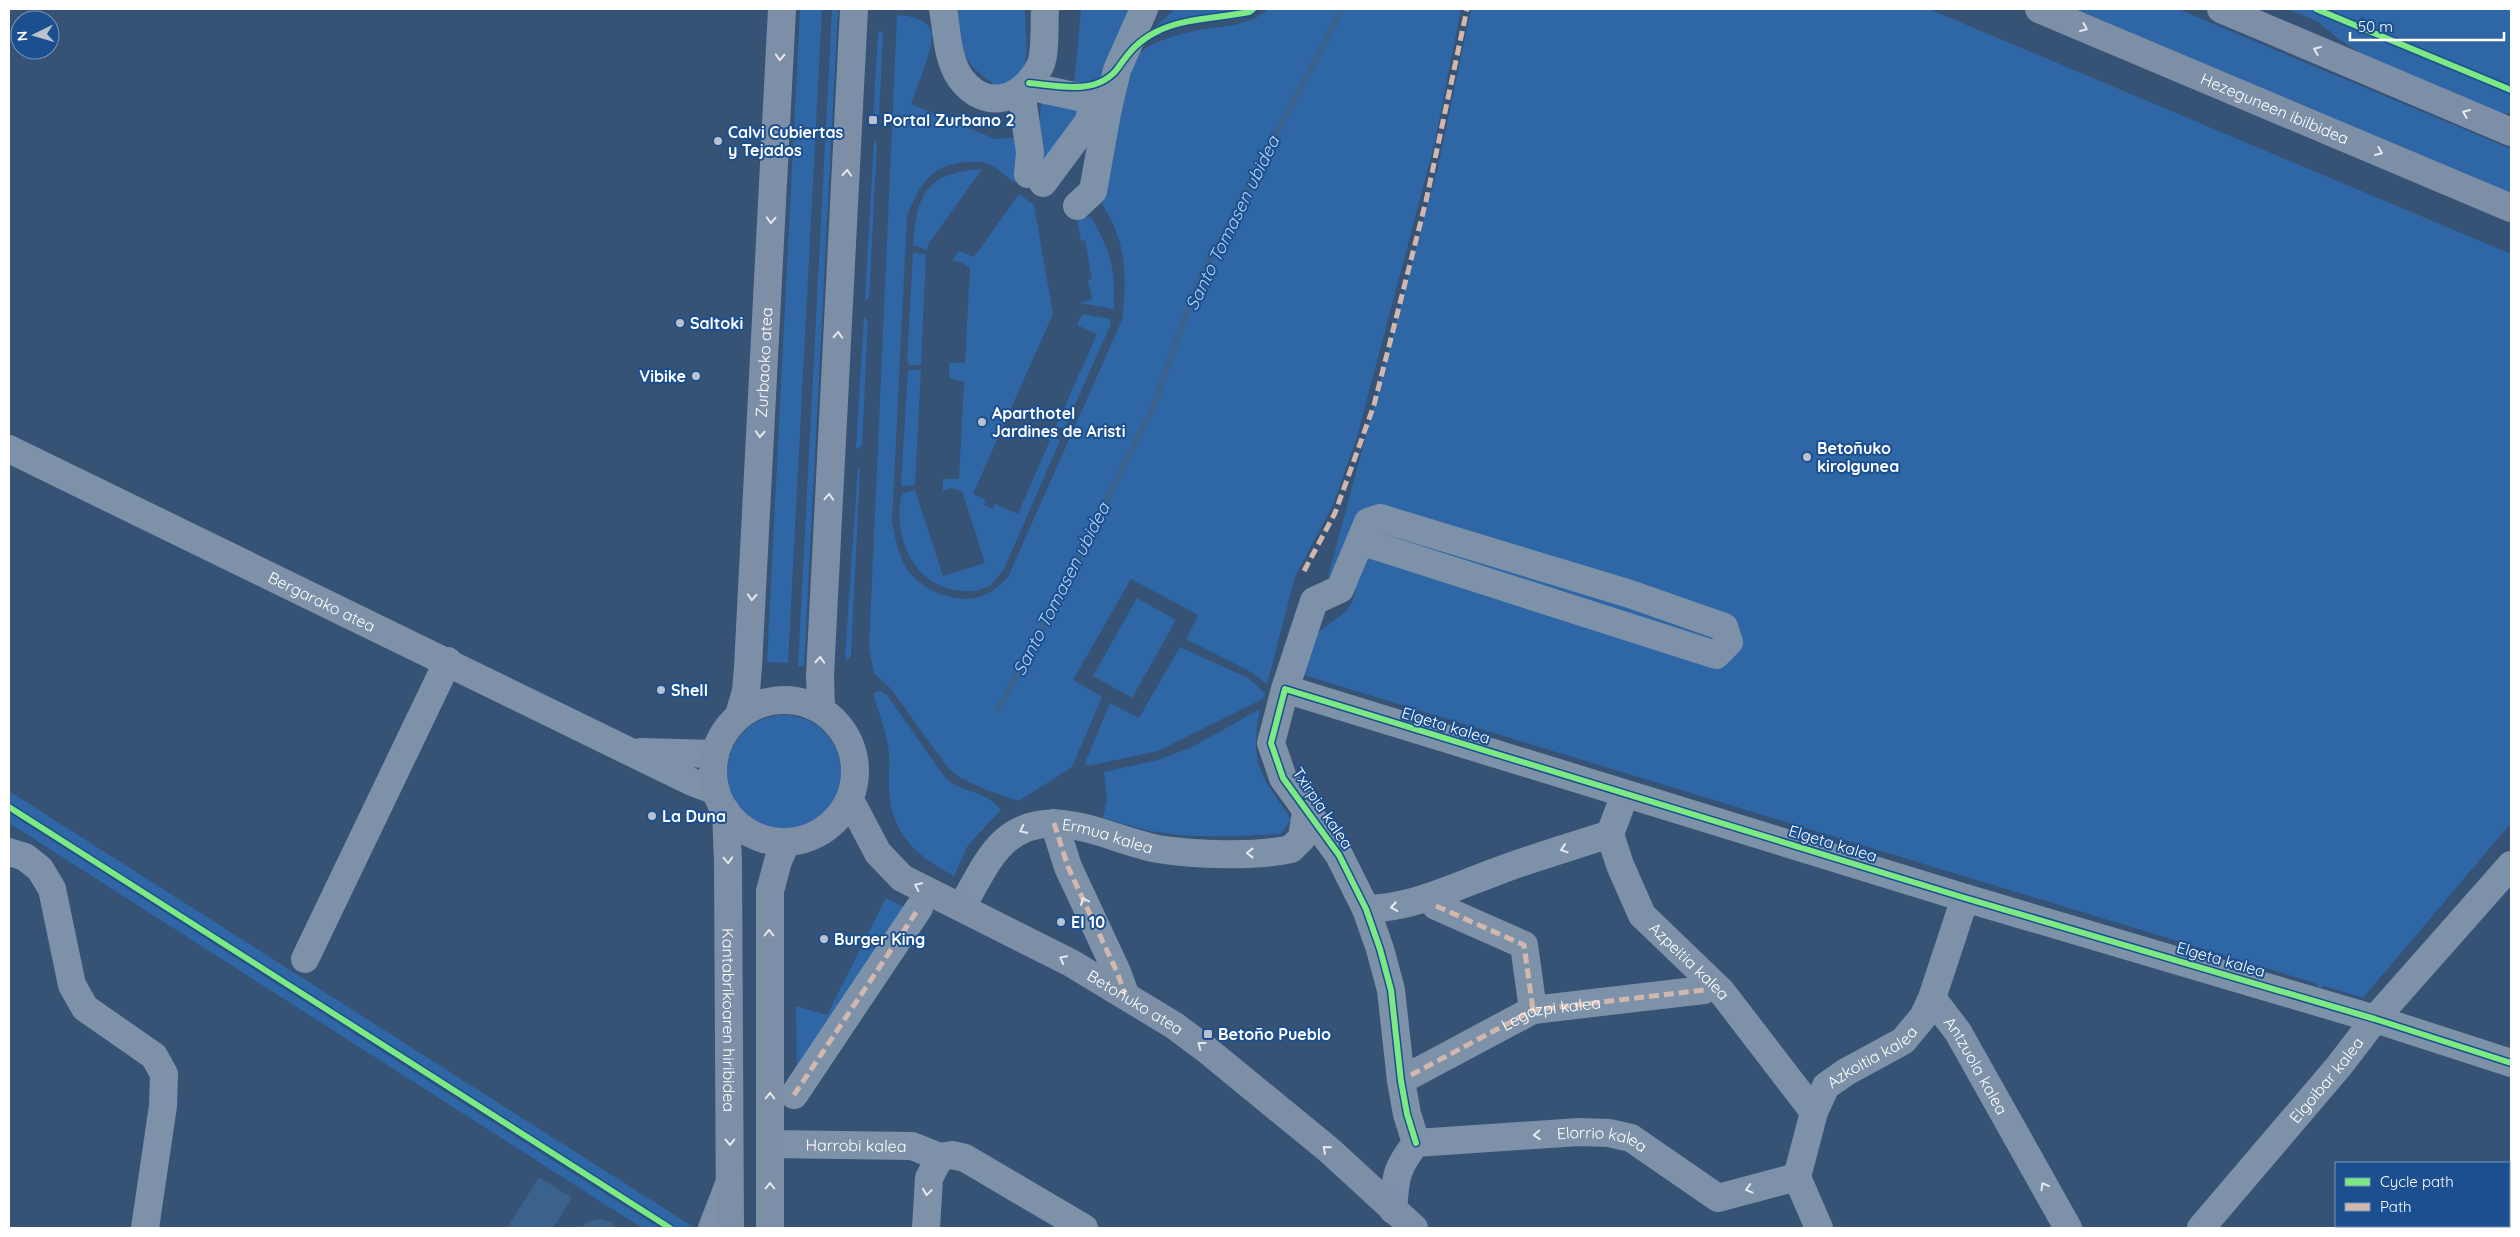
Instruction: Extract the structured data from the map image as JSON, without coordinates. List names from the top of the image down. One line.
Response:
{"streets":{"main road":["Hezeguneen ibilbidea","Zurbaoko atea","Betoñuko atea","Kantabrikoaren hiribidea"],"street":["Bergarako atea","Elgeta kalea","Txirpia kalea","Ermua kalea","Azpeitia kalea","Legazpi kalea","Azkoitia kalea","Antzuola kalea","Elgoibar kalea","Elorrio kalea","Harrobi kalea"]},"crossings":[["Zurbaoko atea","Bergarako atea"],["Zurbaoko atea","Betoñuko atea"],["Zurbaoko atea","Kantabrikoaren hiribidea"],["Bergarako atea","Betoñuko atea"],["Bergarako atea","Kantabrikoaren hiribidea"],["Elgeta kalea","Txirpia kalea"],["Elgeta kalea","Elgoibar kalea"],["Txirpia kalea","Ermua kalea"],["Txirpia kalea","Elorrio kalea"],["Ermua kalea","Betoñuko atea"],["Azpeitia kalea","Azkoitia kalea"],["Betoñuko atea","Kantabrikoaren hiribidea"],["Azkoitia kalea","Antzuola kalea"],["Azkoitia kalea","Elorrio kalea"]],"one_way":["Ermua kalea","Betoñuko atea","Antzuola kalea","Elorrio kalea"],"water":["Santo Tomasen ubidea"],"places":{"transit":["Portal Zurbano 2","Betoño Pueblo"],"other":["Calvi Cubiertas y Tejados","Saltoki","Vibike","Aparthotel Jardines de Aristi","Betoñuko kirolgunea","Shell","La Duna","El 10","Burger King"]},"legend":["Cycle path","Path"],"scale_bar":"50 m","north":"left"}
